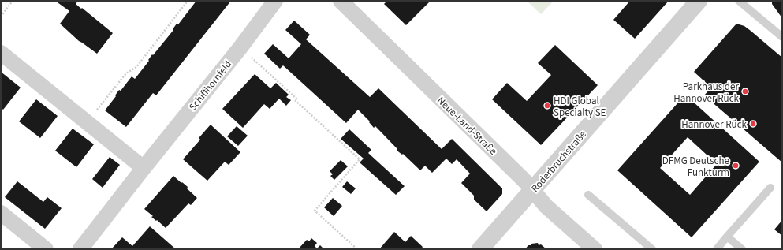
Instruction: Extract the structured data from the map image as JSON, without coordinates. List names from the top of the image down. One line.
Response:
{"streets":{"street":["Schiffhornfeld","Neue-Land-Straße","Roderbruchstraße"]},"crossings":[["Neue-Land-Straße","Roderbruchstraße"]],"places":["Parkhaus der Hannover Rück","HDI Global Specialty SE","Hannover Rück","DFMG Deutsche Funkturm"]}
